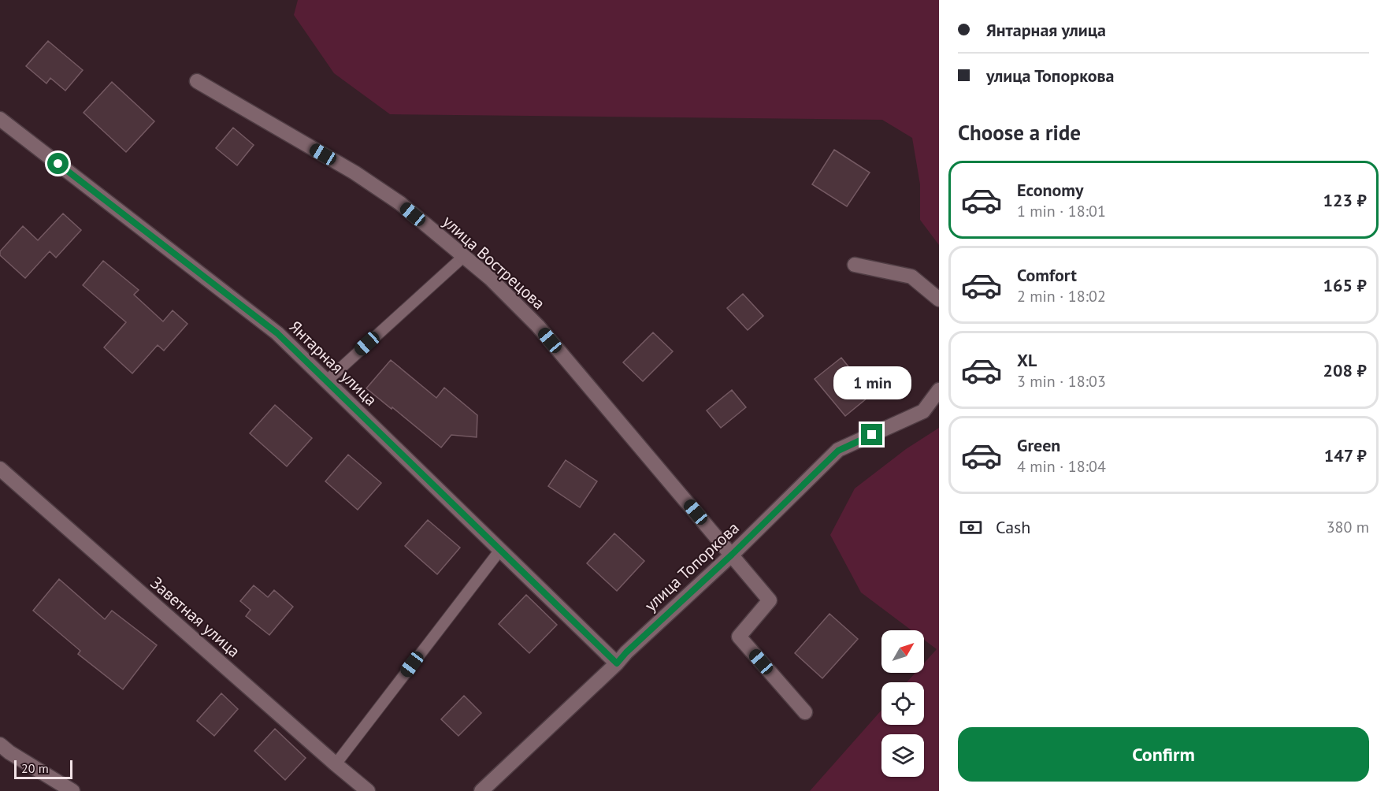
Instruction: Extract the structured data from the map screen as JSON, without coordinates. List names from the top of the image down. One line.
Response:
{"streets":{"street":["улица Вострецова","Янтарная улица","улица Топоркова","Заветная улица"]},"crossings":[["улица Вострецова","улица Топоркова"],["Янтарная улица","улица Топоркова"]],"scale_bar":"20 m","north":"top right","page":{"banner":["Янтарная улица","улица Топоркова"],"heading":"Choose a ride","list":[{"name":"Economy","note":"1 min · 18:01","value":"123 ₽"},{"name":"Comfort","note":"2 min · 18:02","value":"165 ₽"},{"name":"XL","note":"3 min · 18:03","value":"208 ₽"},{"name":"Green","note":"4 min · 18:04","value":"147 ₽"}],"bubble":"1 min","pay":["Cash","380 m"],"buttons":"Confirm","scale":"20 m"}}
